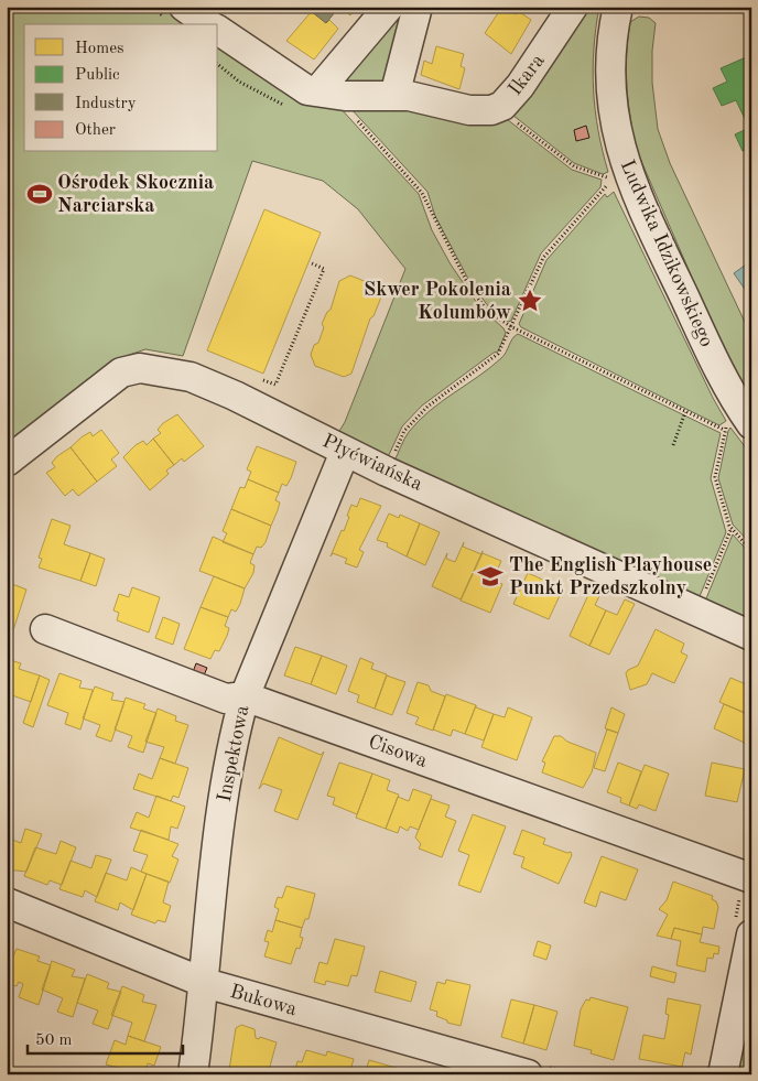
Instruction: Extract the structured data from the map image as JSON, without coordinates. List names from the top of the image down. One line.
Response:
{"streets":{"street":["Ikara","Ludwika Idzikowskiego","Płyćwiańska","Cisowa","Inspektowa","Bukowa"]},"crossings":[["Płyćwiańska","Inspektowa"],["Cisowa","Inspektowa"],["Inspektowa","Bukowa"]],"places":{"sports":["Ośrodek Skocznia Narciarska"],"place":["Skwer Pokolenia Kolumbów"],"school or university":["The English Playhouse Punkt Przedszkolny"]},"legend":["Homes","Public","Industry","Other"],"scale_bar":"50 m"}
